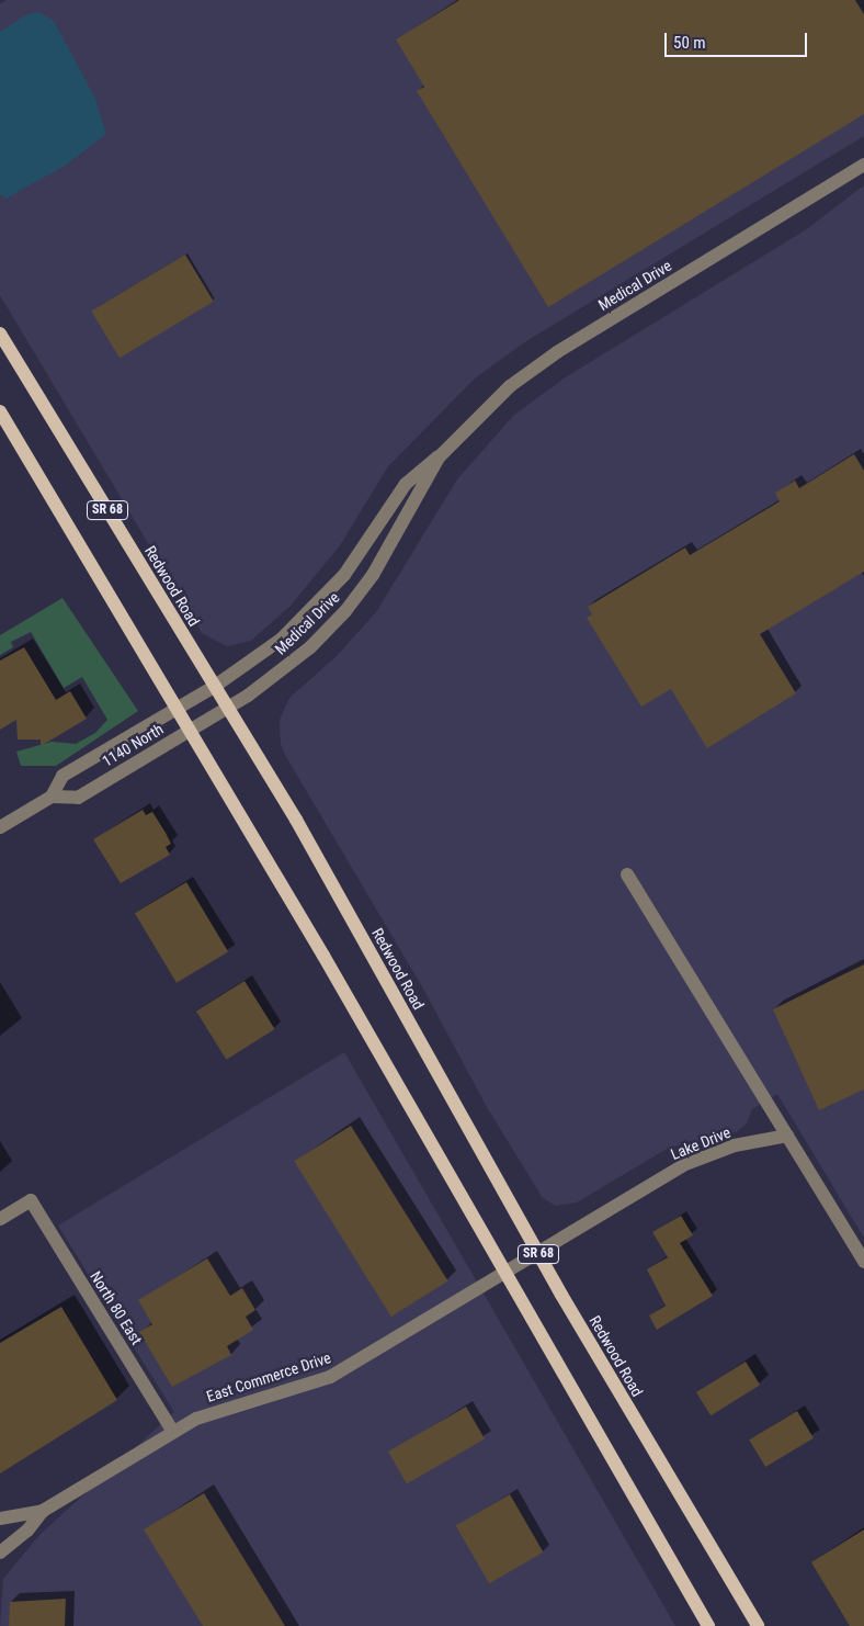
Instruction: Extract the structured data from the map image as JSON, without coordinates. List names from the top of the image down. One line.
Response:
{"streets":{"main road":["SR 68","Redwood Road"],"street":["Medical Drive","1140 North","Lake Drive","North 80 East","East Commerce Drive"]},"crossings":[["Medical Drive","Redwood Road"],["Medical Drive","1140 North"],["SR 68","1140 North"],["SR 68","Lake Drive"],["SR 68","East Commerce Drive"],["Redwood Road","1140 North"],["Redwood Road","Lake Drive"],["Lake Drive","East Commerce Drive"],["North 80 East","East Commerce Drive"]],"scale_bar":"50 m"}
